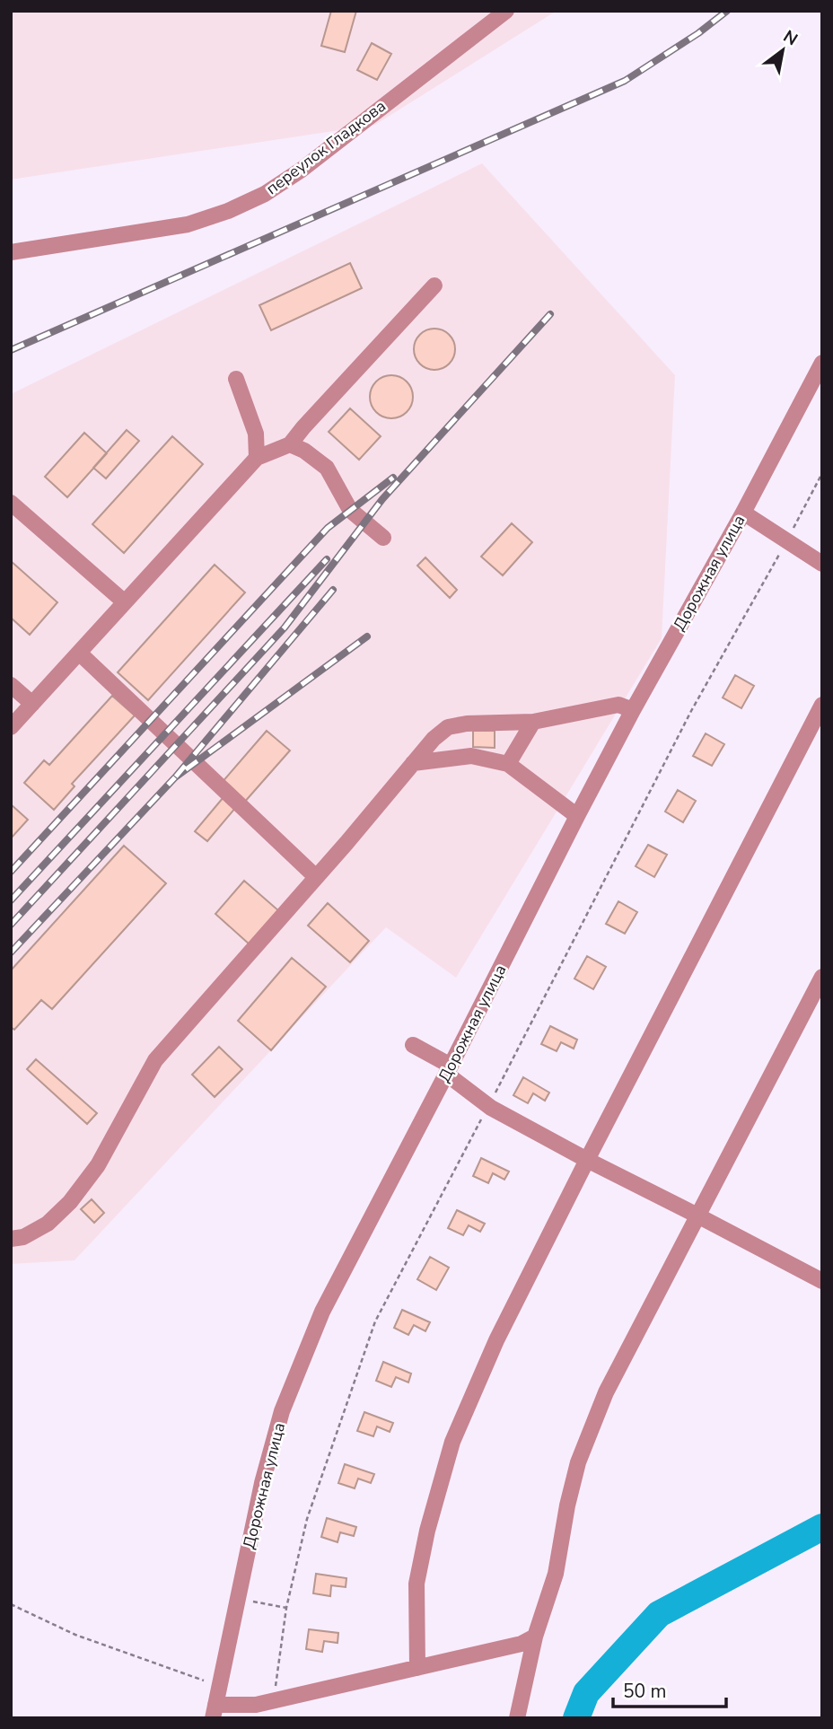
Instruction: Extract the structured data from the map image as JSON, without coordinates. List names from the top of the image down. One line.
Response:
{"streets":{"street":["переулок Гладкова","Дорожная улица"]},"scale_bar":"50 m","north":"top right"}
